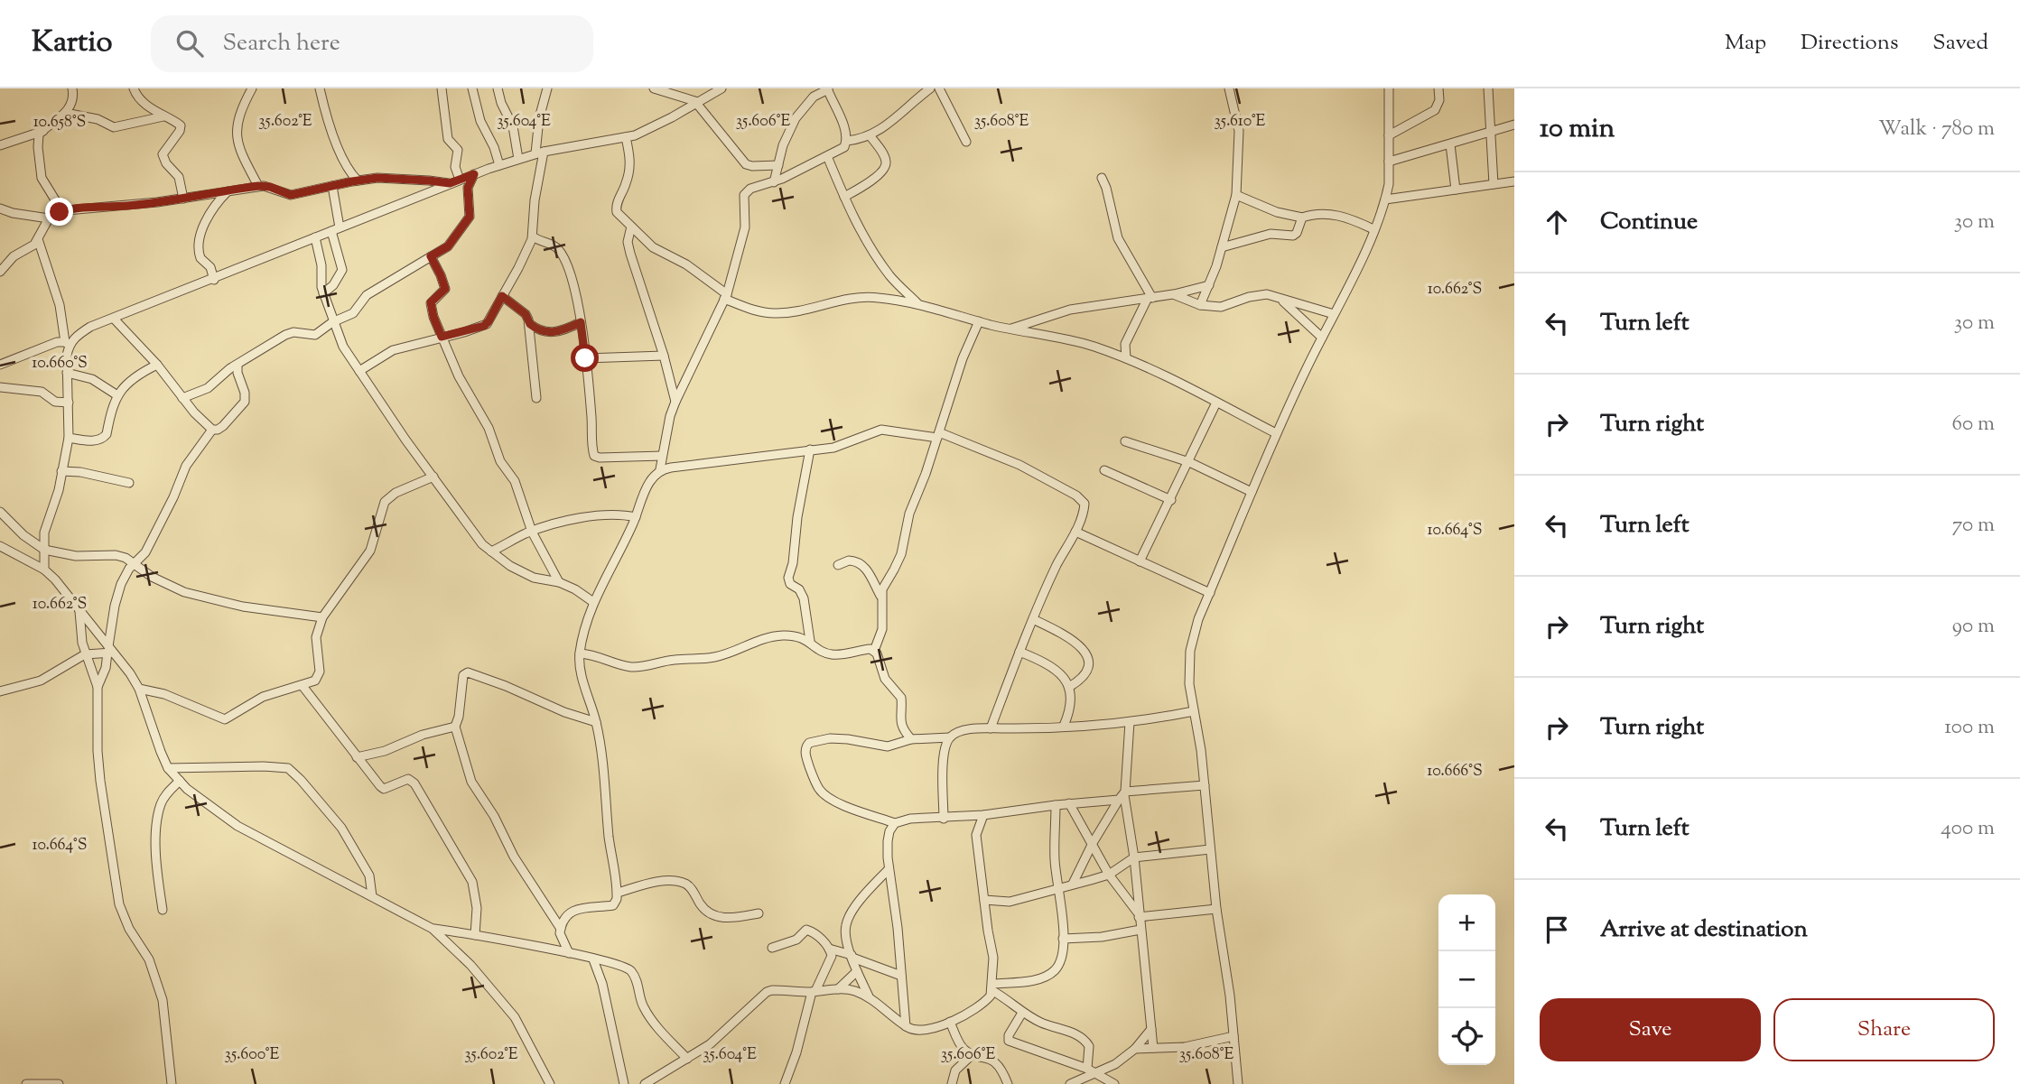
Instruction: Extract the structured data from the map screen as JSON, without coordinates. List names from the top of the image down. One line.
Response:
{"page":{"header":"Kartio","search":"Search here","nav":["Map","Directions","Saved"],"heading":["10 min","Walk · 780 m"],"list":[["Continue","30 m"],["Turn left","30 m"],["Turn right","60 m"],["Turn left","70 m"],["Turn right","90 m"],["Turn right","100 m"],["Turn left","400 m"],"Arrive at destination"],"map_buttons":["+","−"],"buttons":["Save","Share"]},"coordinates":["35.602°E","35.604°E","35.606°E","35.608°E","35.610°E","10.658°S","10.662°S","10.660°S","10.664°S","10.666°S","35.600°E"]}
